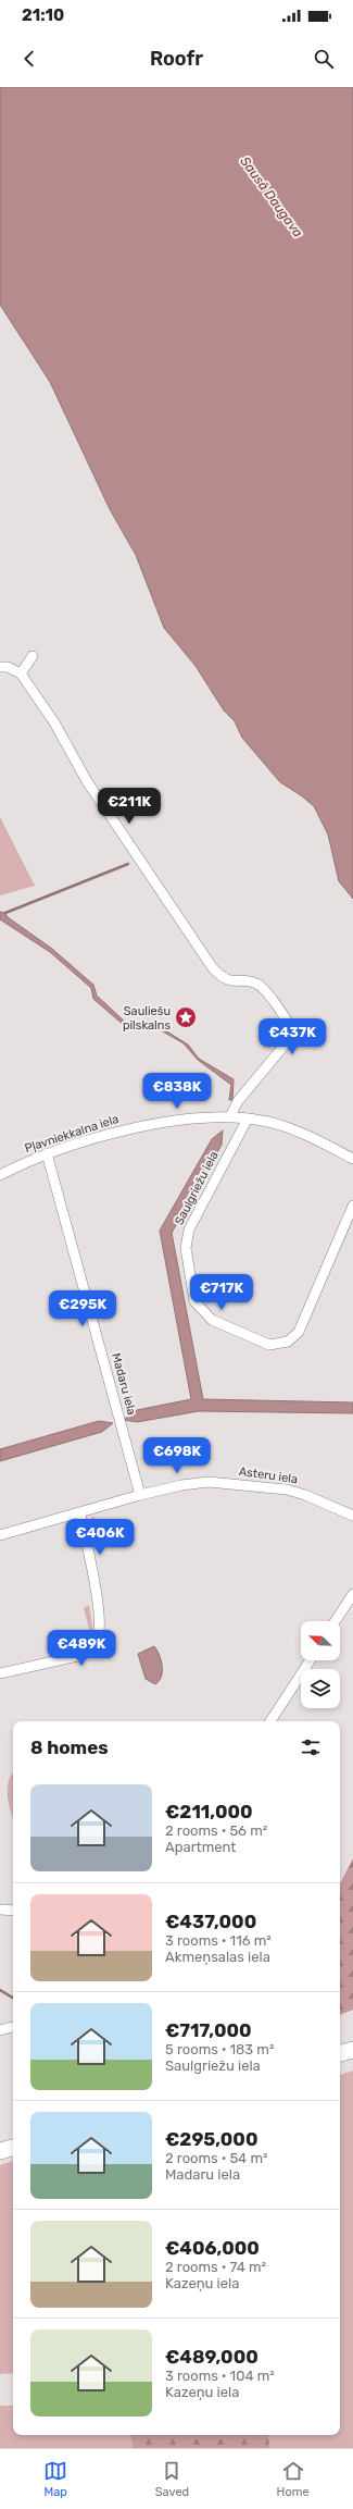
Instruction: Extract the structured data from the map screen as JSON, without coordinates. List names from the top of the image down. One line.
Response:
{"streets":{"street":["Pļavniekkalna iela","Saulgriežu iela","Madaru iela","Asteru iela"]},"crossings":[["Pļavniekkalna iela","Saulgriežu iela"],["Pļavniekkalna iela","Madaru iela"],["Madaru iela","Asteru iela"]],"water":["Sausā Daugava"],"places":{"place":["Sauliešu pilskalns"]},"north":"top left","page":{"status":"21:10","header":"Roofr","price":["€211K","€437K","€838K","€717K","€295K","€698K","€406K","€489K"],"heading":"8 homes","list":[{"name":"€211,000","note":"2 rooms · 56 m² · Apartment"},{"name":"€437,000","note":"3 rooms · 116 m² · Akmeņsalas iela"},{"name":"€717,000","note":"5 rooms · 183 m² · Saulgriežu iela"},{"name":"€295,000","note":"2 rooms · 54 m² · Madaru iela"},{"name":"€406,000","note":"2 rooms · 74 m² · Kazeņu iela"},{"name":"€489,000","note":"3 rooms · 104 m² · Kazeņu iela"}],"tabs":["Map","Saved","Home"]}}
